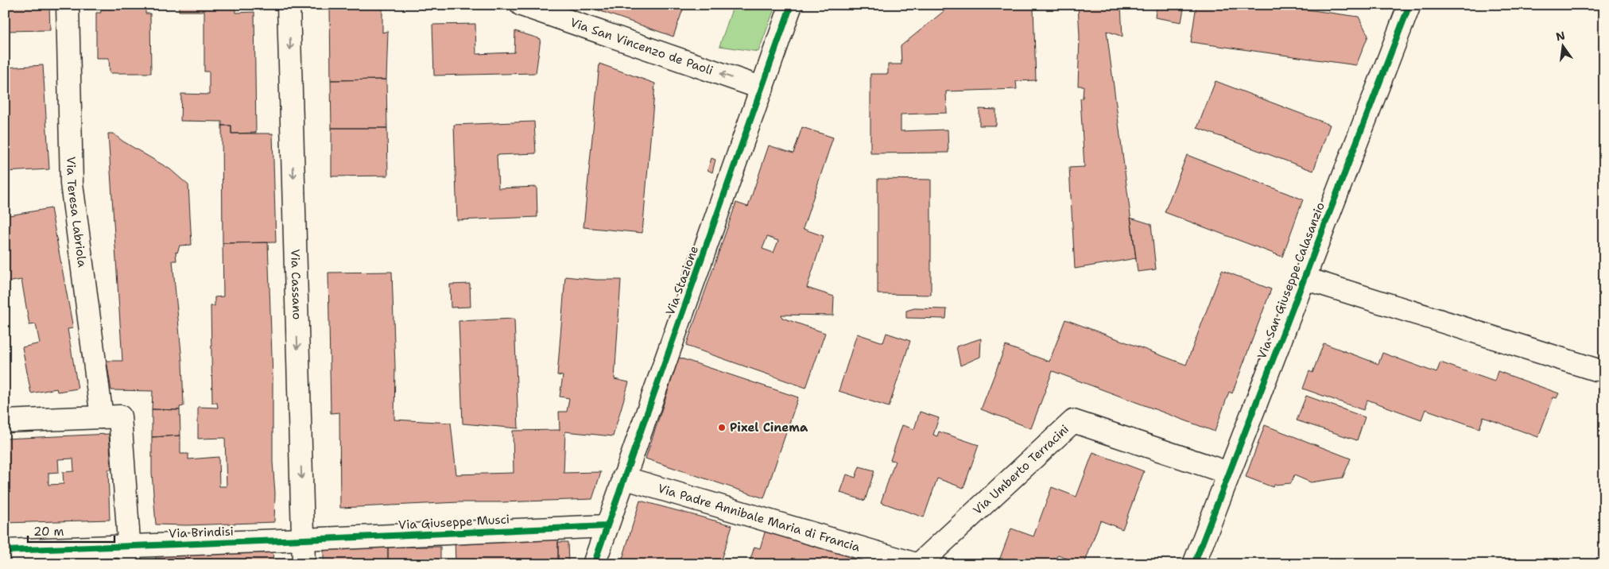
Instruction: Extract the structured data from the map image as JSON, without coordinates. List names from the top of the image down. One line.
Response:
{"streets":{"street":["Via San Vincenzo de Paoli","Via Teresa Labriola","Via Stazione","Via San Giuseppe Calasanzio","Via Cassano","Via Umberto Terracini","Via Padre Annibale Maria di Francia","Via Giuseppe Musci","Via Brindisi"]},"crossings":[["Via San Vincenzo de Paoli","Via Stazione"],["Via Teresa Labriola","Via Brindisi"],["Via Stazione","Via Padre Annibale Maria di Francia"],["Via Stazione","Via Giuseppe Musci"],["Via San Giuseppe Calasanzio","Via Umberto Terracini"],["Via Cassano","Via Giuseppe Musci"],["Via Cassano","Via Brindisi"],["Via Umberto Terracini","Via Padre Annibale Maria di Francia"],["Via Giuseppe Musci","Via Brindisi"]],"one_way":["Via San Vincenzo de Paoli","Via Cassano"],"places":["Pixel Cinema"],"scale_bar":"20 m","north":"top"}
